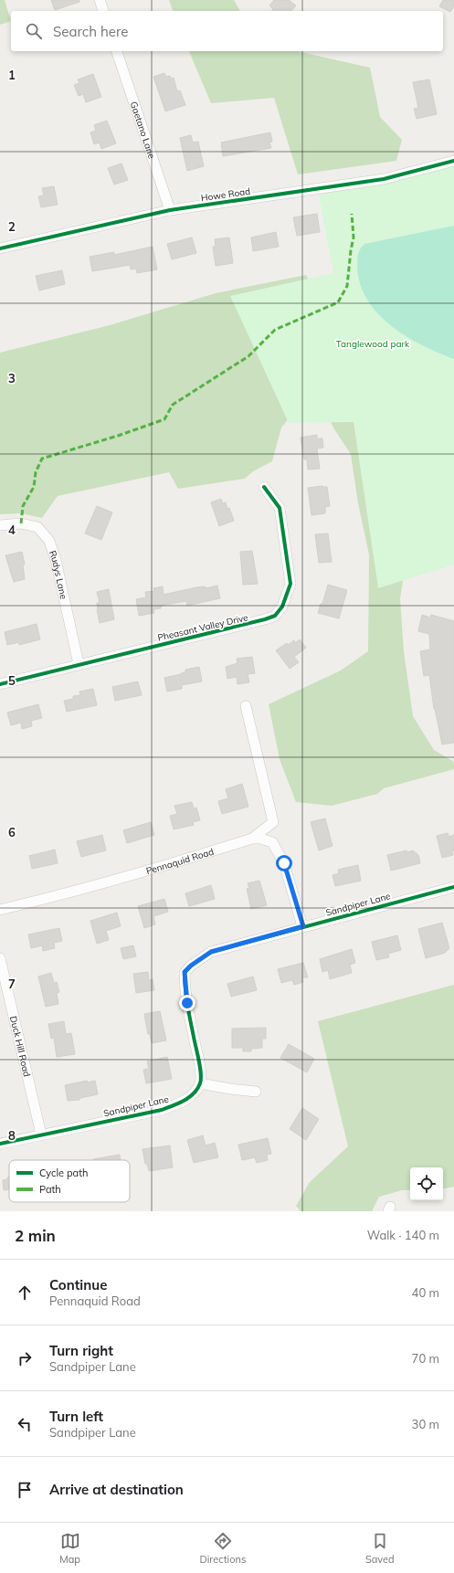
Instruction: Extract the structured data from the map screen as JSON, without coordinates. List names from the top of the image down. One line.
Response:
{"streets":{"street":["Gaetano Lane","Howe Road","Rudys Lane","Pheasant Valley Drive","Pennaquid Road","Sandpiper Lane","Duck Hill Road"]},"crossings":[["Gaetano Lane","Howe Road"],["Rudys Lane","Pheasant Valley Drive"],["Pennaquid Road","Sandpiper Lane"],["Sandpiper Lane","Duck Hill Road"]],"parks":["Tanglewood park"],"legend":["Cycle path","Path"],"page":{"search":"Search here","heading":["2 min","Walk · 140 m"],"list":[["Continue","Pennaquid Road","40 m"],["Turn right","Sandpiper Lane","70 m"],["Turn left","Sandpiper Lane","30 m"],"Arrive at destination"],"nav":["Map","Directions","Saved"]},"grid":{"rows":["1","2","3","4","5","6","7","8"]}}
